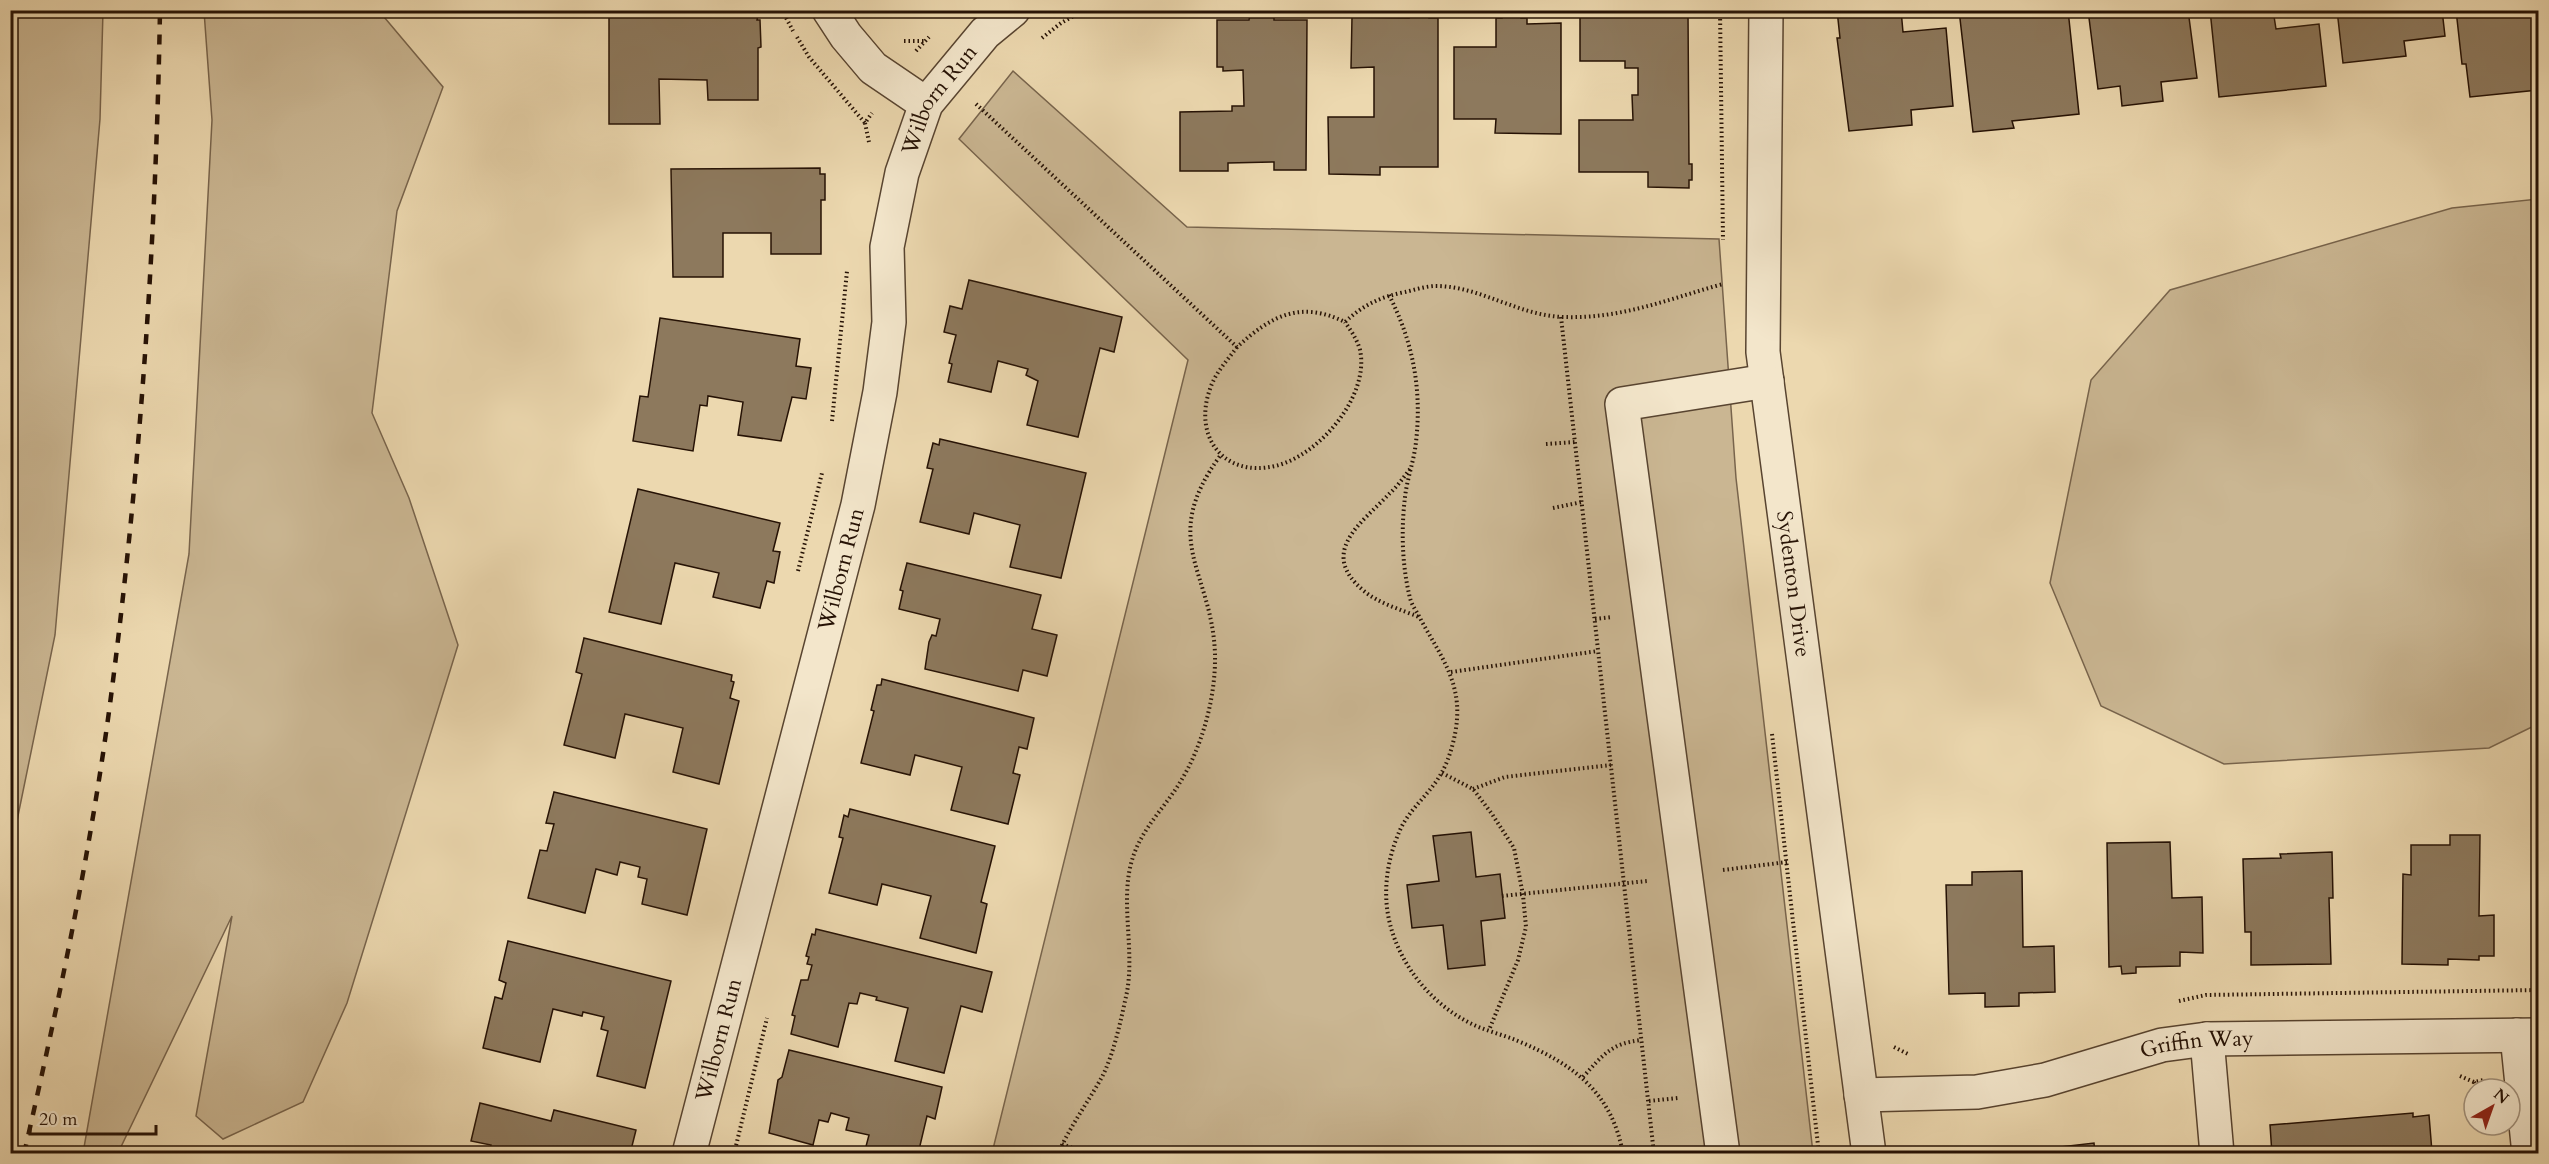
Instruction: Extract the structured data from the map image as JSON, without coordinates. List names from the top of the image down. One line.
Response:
{"streets":{"street":["Wilborn Run","Sydenton Drive","Griffin Way"]},"crossings":[["Sydenton Drive","Griffin Way"]],"scale_bar":"20 m","north":"top right"}
